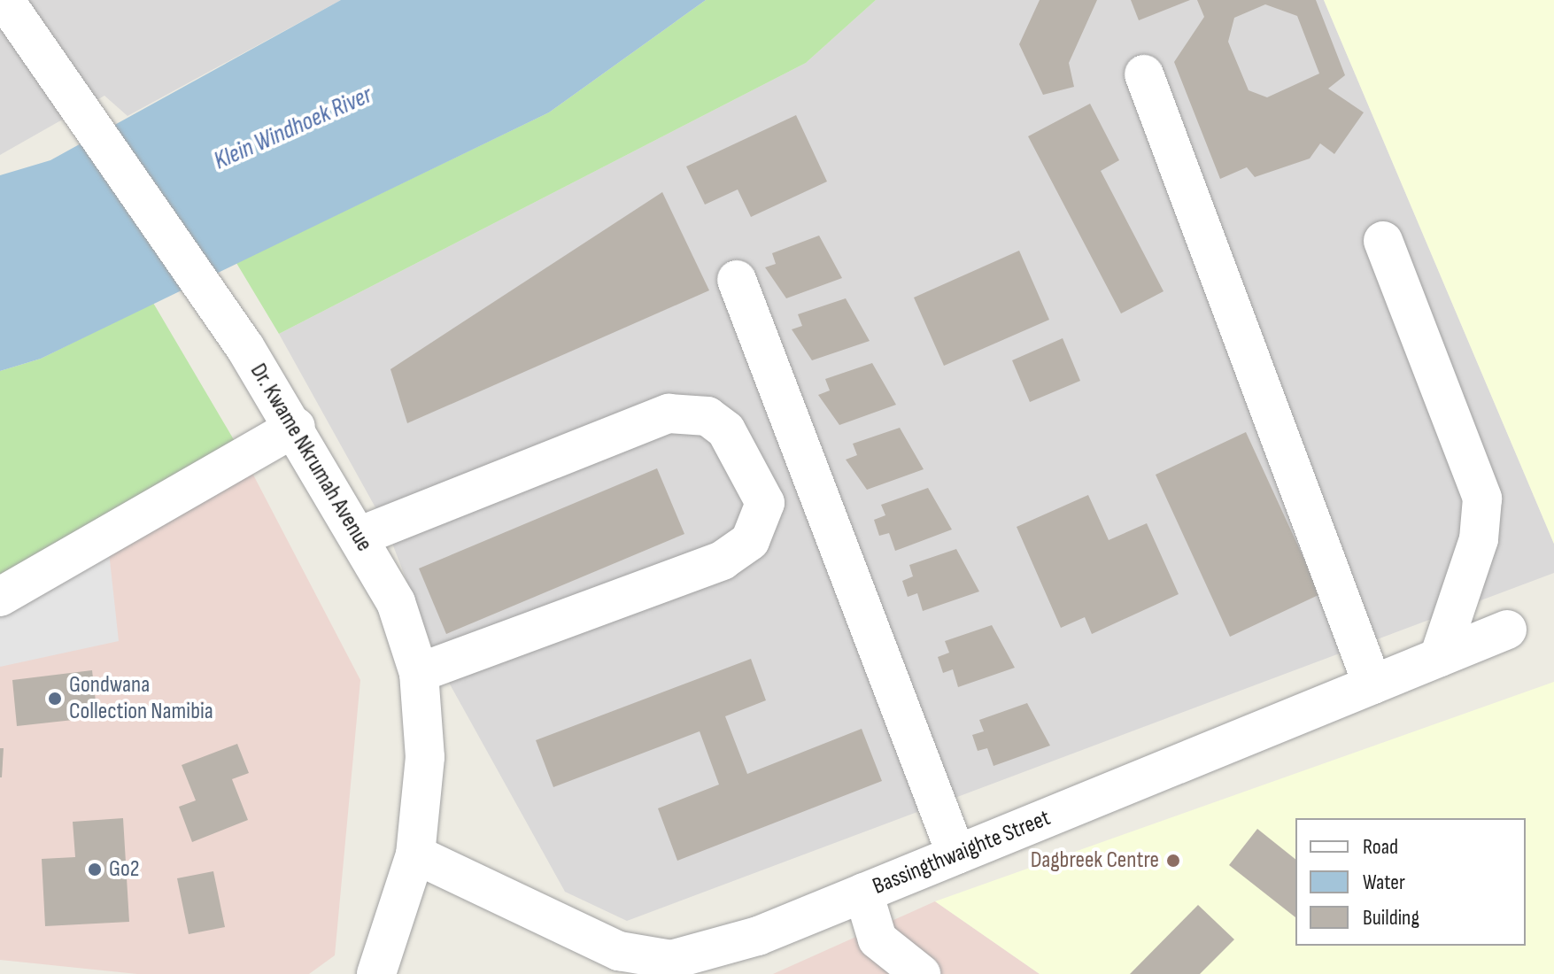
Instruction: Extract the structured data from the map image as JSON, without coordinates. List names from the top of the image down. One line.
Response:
{"streets":{"street":["Dr. Kwame Nkrumah Avenue","Bassingthwaighte Street"]},"crossings":[["Dr. Kwame Nkrumah Avenue","Bassingthwaighte Street"]],"water":["Klein Windhoek River"],"places":["Gondwana Collection Namibia","Dagbreek Centre","Go2"],"legend":["Road","Water","Building"]}
